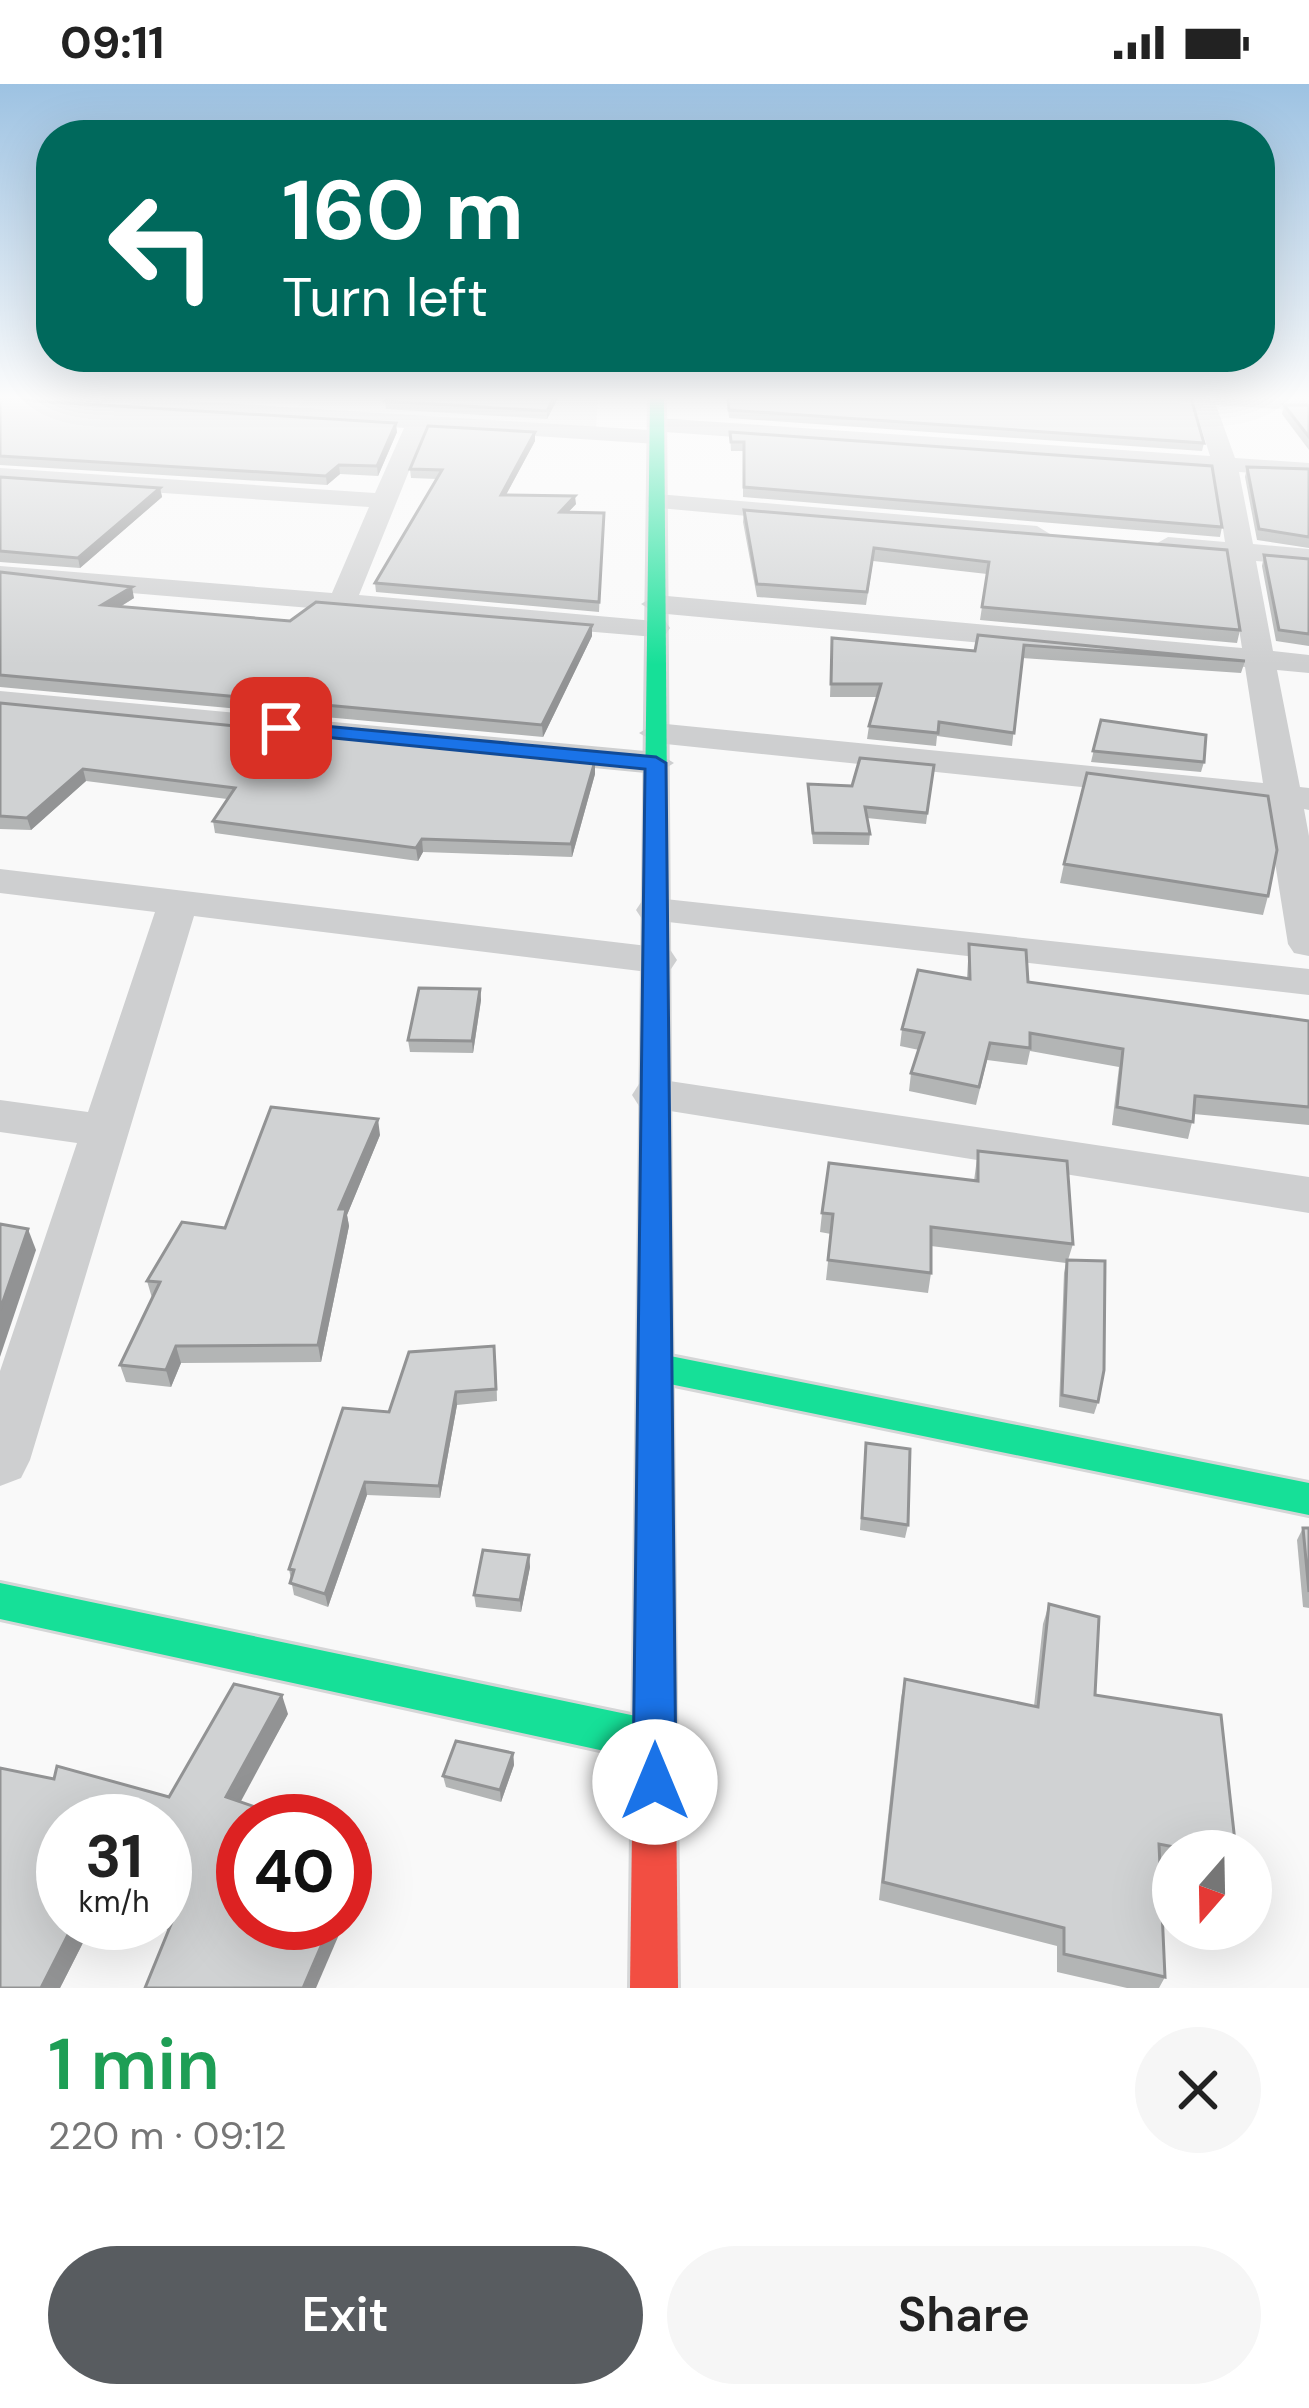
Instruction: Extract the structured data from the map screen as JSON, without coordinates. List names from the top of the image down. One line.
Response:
{"north":"bottom","page":{"status":"09:11","turn":["160 m","Turn left"],"speed":"31 km/h","limit":"40","heading":["1 min","220 m · 09:12"],"buttons":["Exit","Share"]}}
